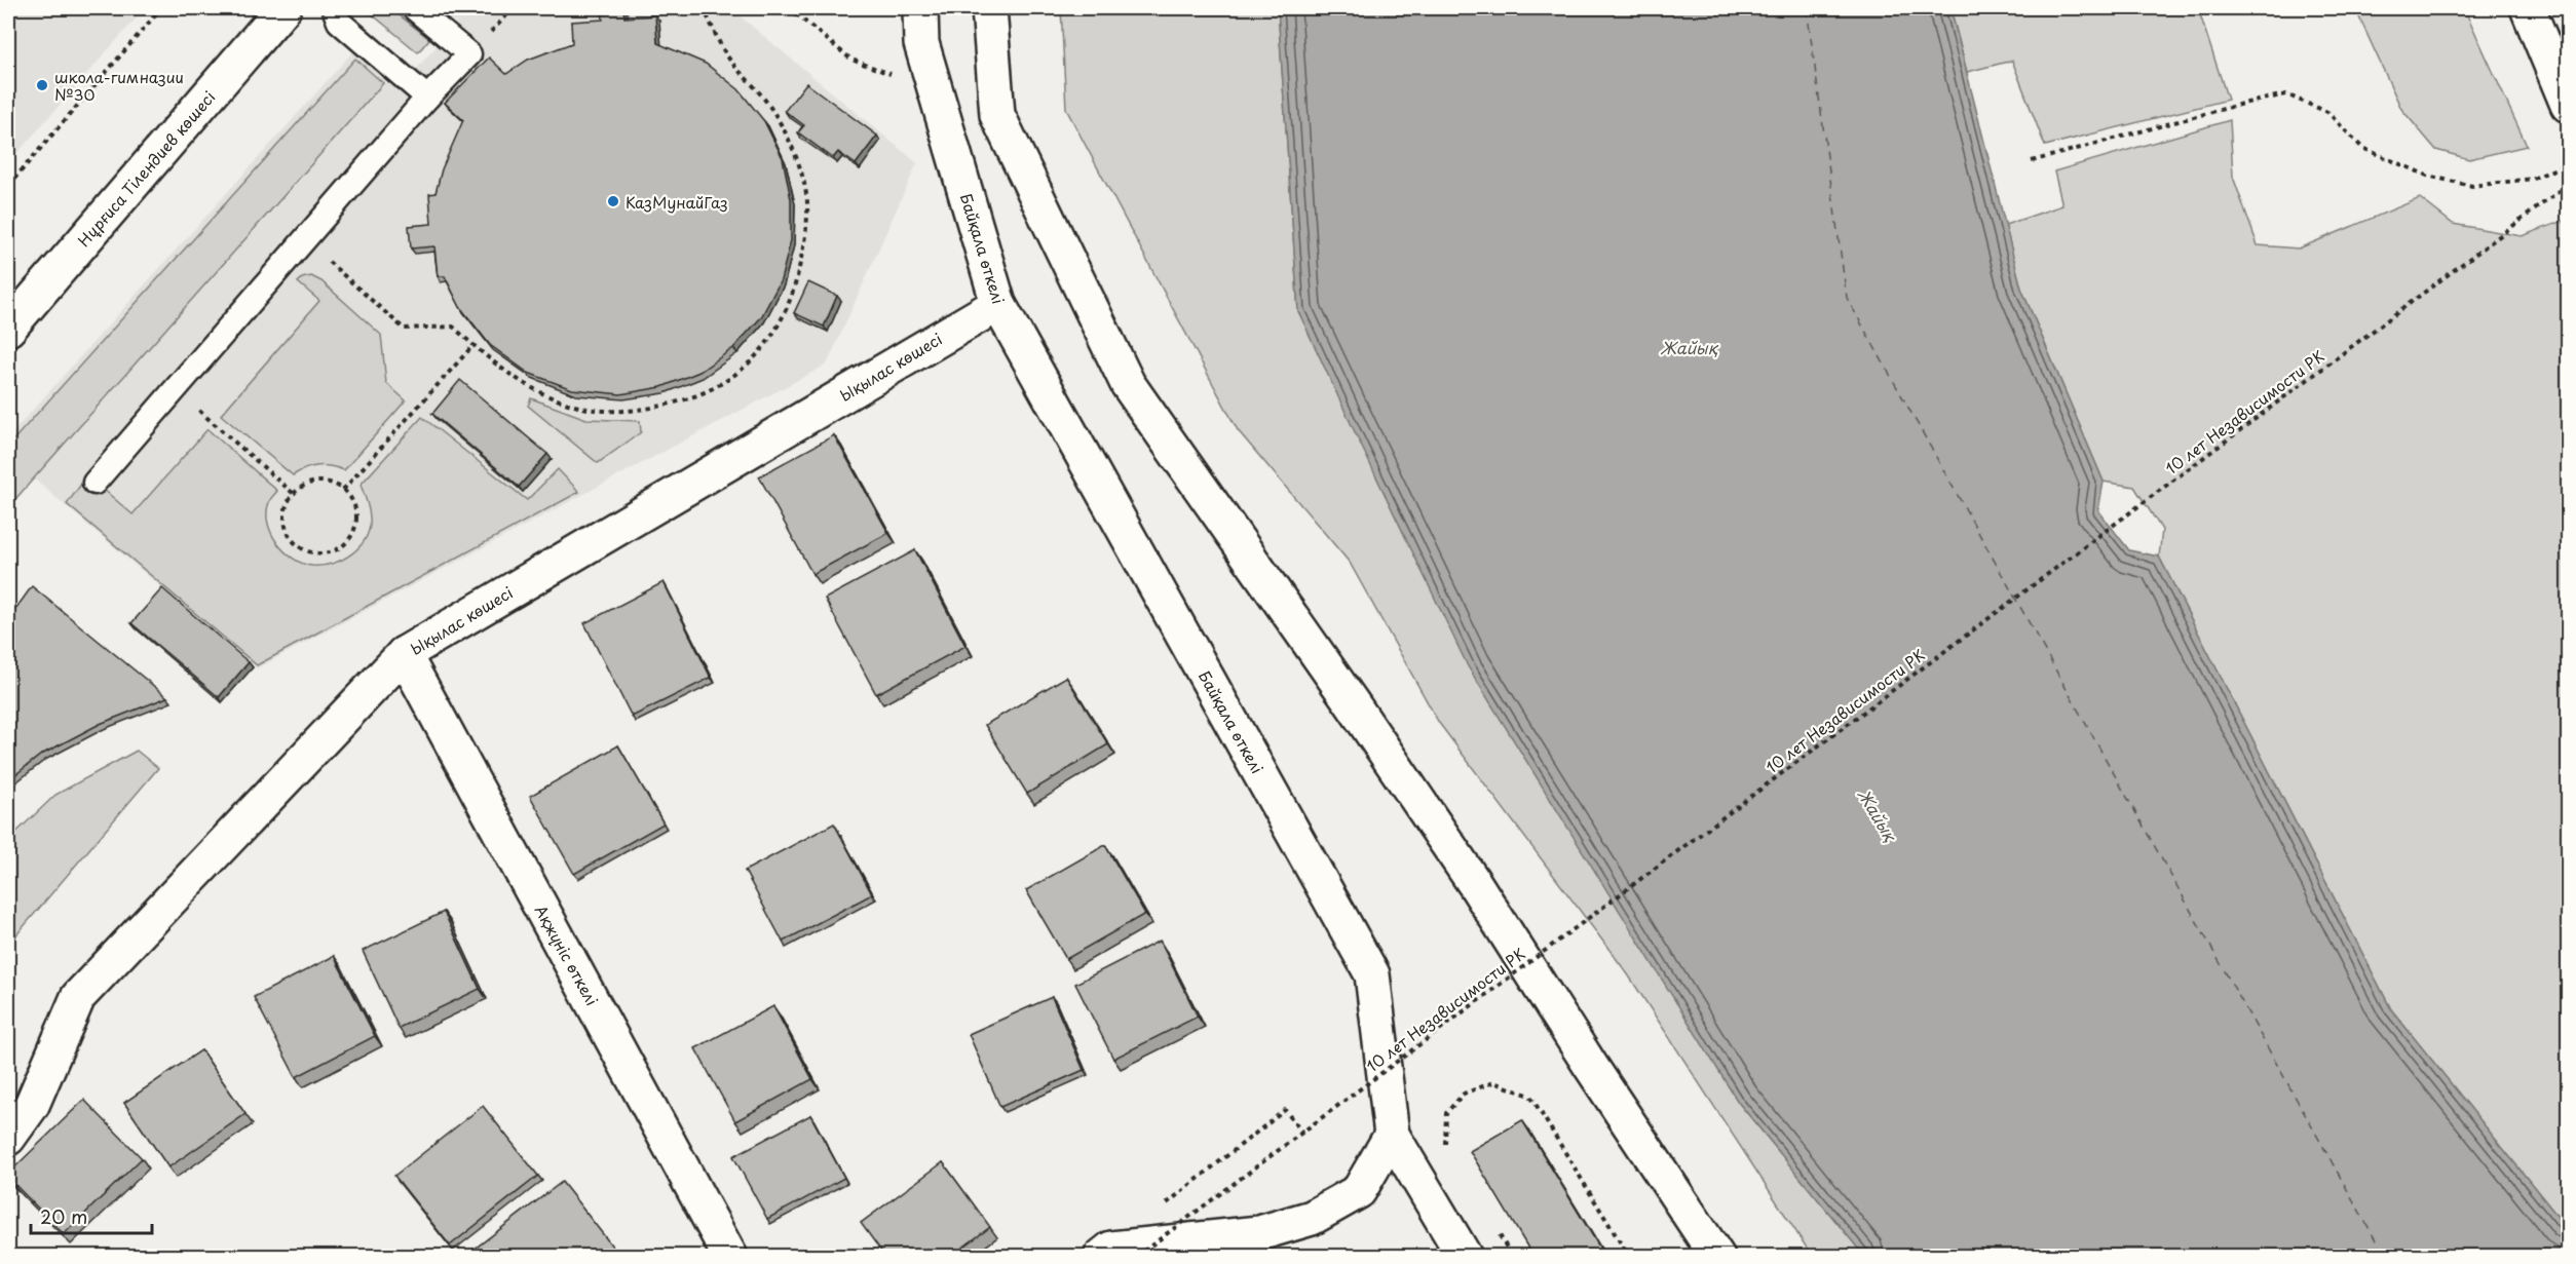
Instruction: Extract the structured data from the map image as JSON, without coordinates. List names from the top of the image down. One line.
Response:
{"streets":{"street":["Нұрғиса Тілендиев көшесі","Байқала өткелі","Ықылас көшесі","Ақжүніс өткелі"],"path":["10 лет Независимости РК"]},"crossings":[["Байқала өткелі","Ықылас көшесі"],["Ықылас көшесі","Ақжүніс өткелі"]],"water":["Жайық"],"places":["школа-гимназии №30","КазМунайГаз"],"scale_bar":"20 m"}
